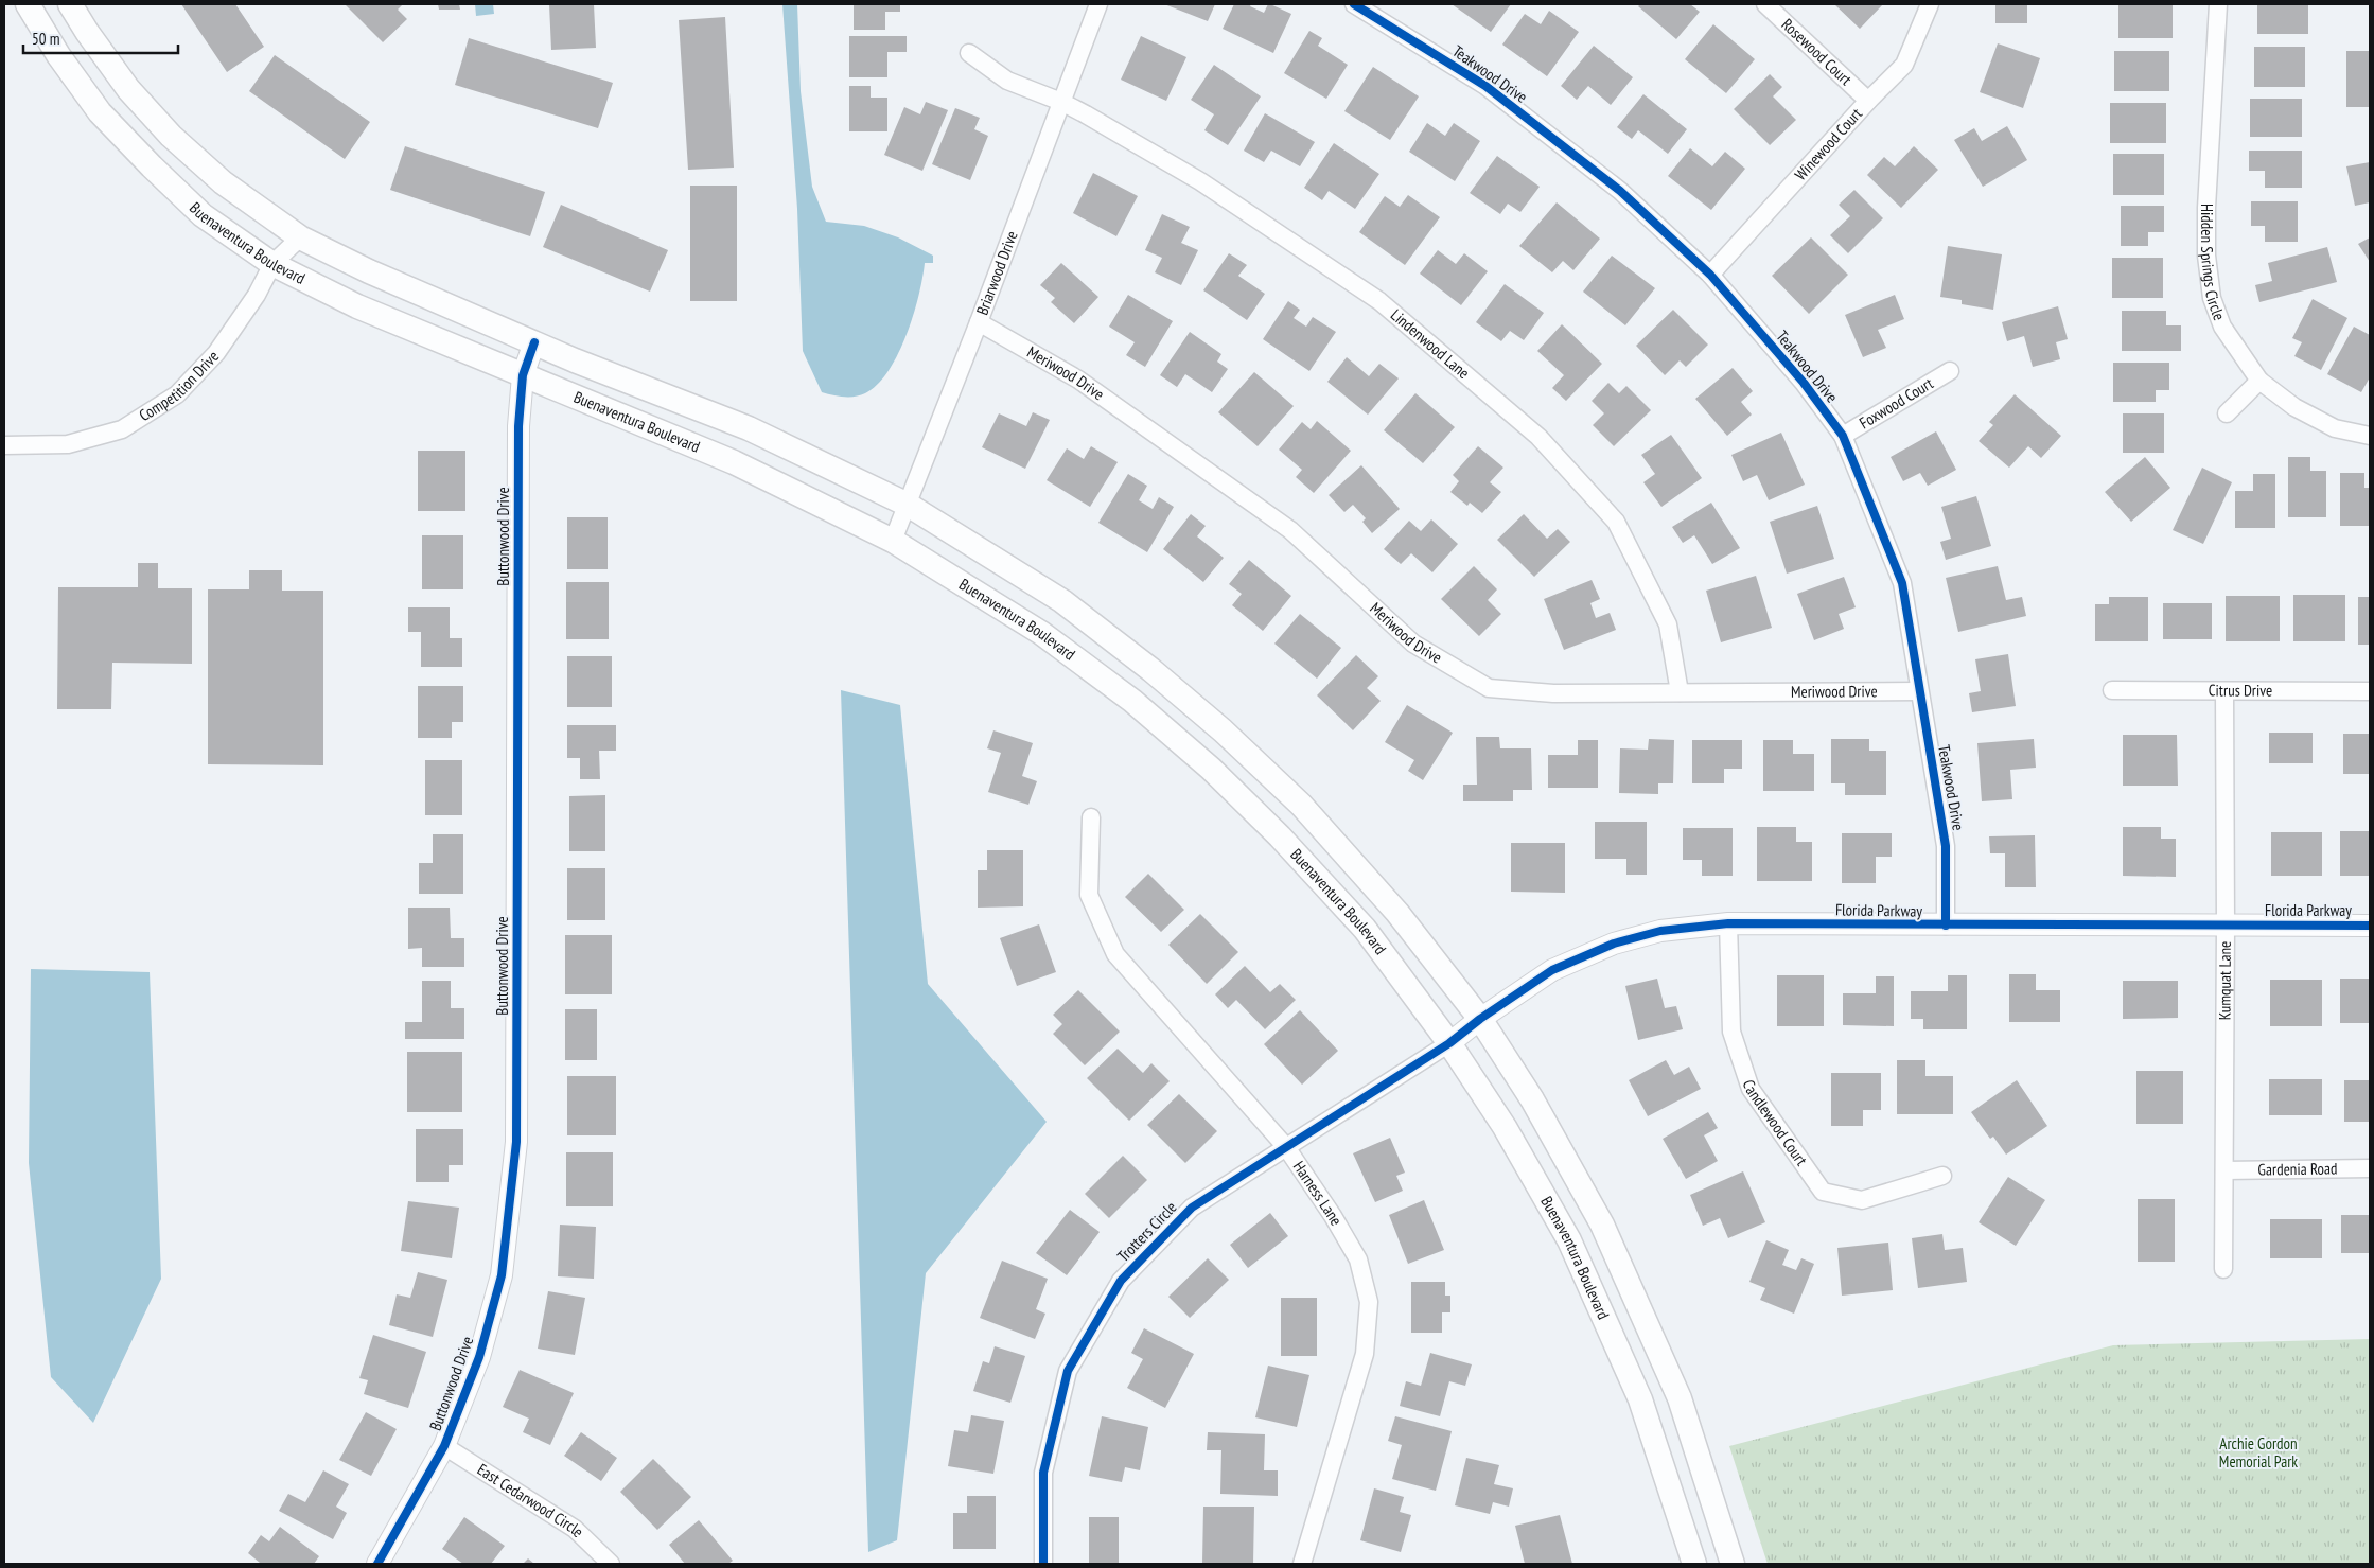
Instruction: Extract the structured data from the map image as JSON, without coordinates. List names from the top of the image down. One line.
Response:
{"streets":{"main road":["Buenaventura Boulevard"],"street":["Rosewood Court","Teakwood Drive","Winewood Court","Hidden Springs Circle","Briarwood Drive","Lindenwood Lane","Meriwood Drive","Competition Drive","Foxwood Court","Buttonwood Drive","Citrus Drive","Florida Parkway","Kumquat Lane","Candlewood Court","Gardenia Road","Harness Lane","Trotters Circle","East Cedarwood Circle"]},"crossings":[["Rosewood Court","Winewood Court"],["Teakwood Drive","Winewood Court"],["Teakwood Drive","Meriwood Drive"],["Teakwood Drive","Foxwood Court"],["Teakwood Drive","Florida Parkway"],["Buenaventura Boulevard","Briarwood Drive"],["Buenaventura Boulevard","Competition Drive"],["Buenaventura Boulevard","Buttonwood Drive"],["Buenaventura Boulevard","Florida Parkway"],["Buenaventura Boulevard","Trotters Circle"],["Briarwood Drive","Lindenwood Lane"],["Briarwood Drive","Meriwood Drive"],["Lindenwood Lane","Meriwood Drive"],["Buttonwood Drive","East Cedarwood Circle"],["Citrus Drive","Kumquat Lane"],["Florida Parkway","Kumquat Lane"],["Florida Parkway","Candlewood Court"],["Florida Parkway","Trotters Circle"],["Kumquat Lane","Gardenia Road"],["Harness Lane","Trotters Circle"]],"parks":["Archie Gordon Memorial Park"],"scale_bar":"50 m"}
